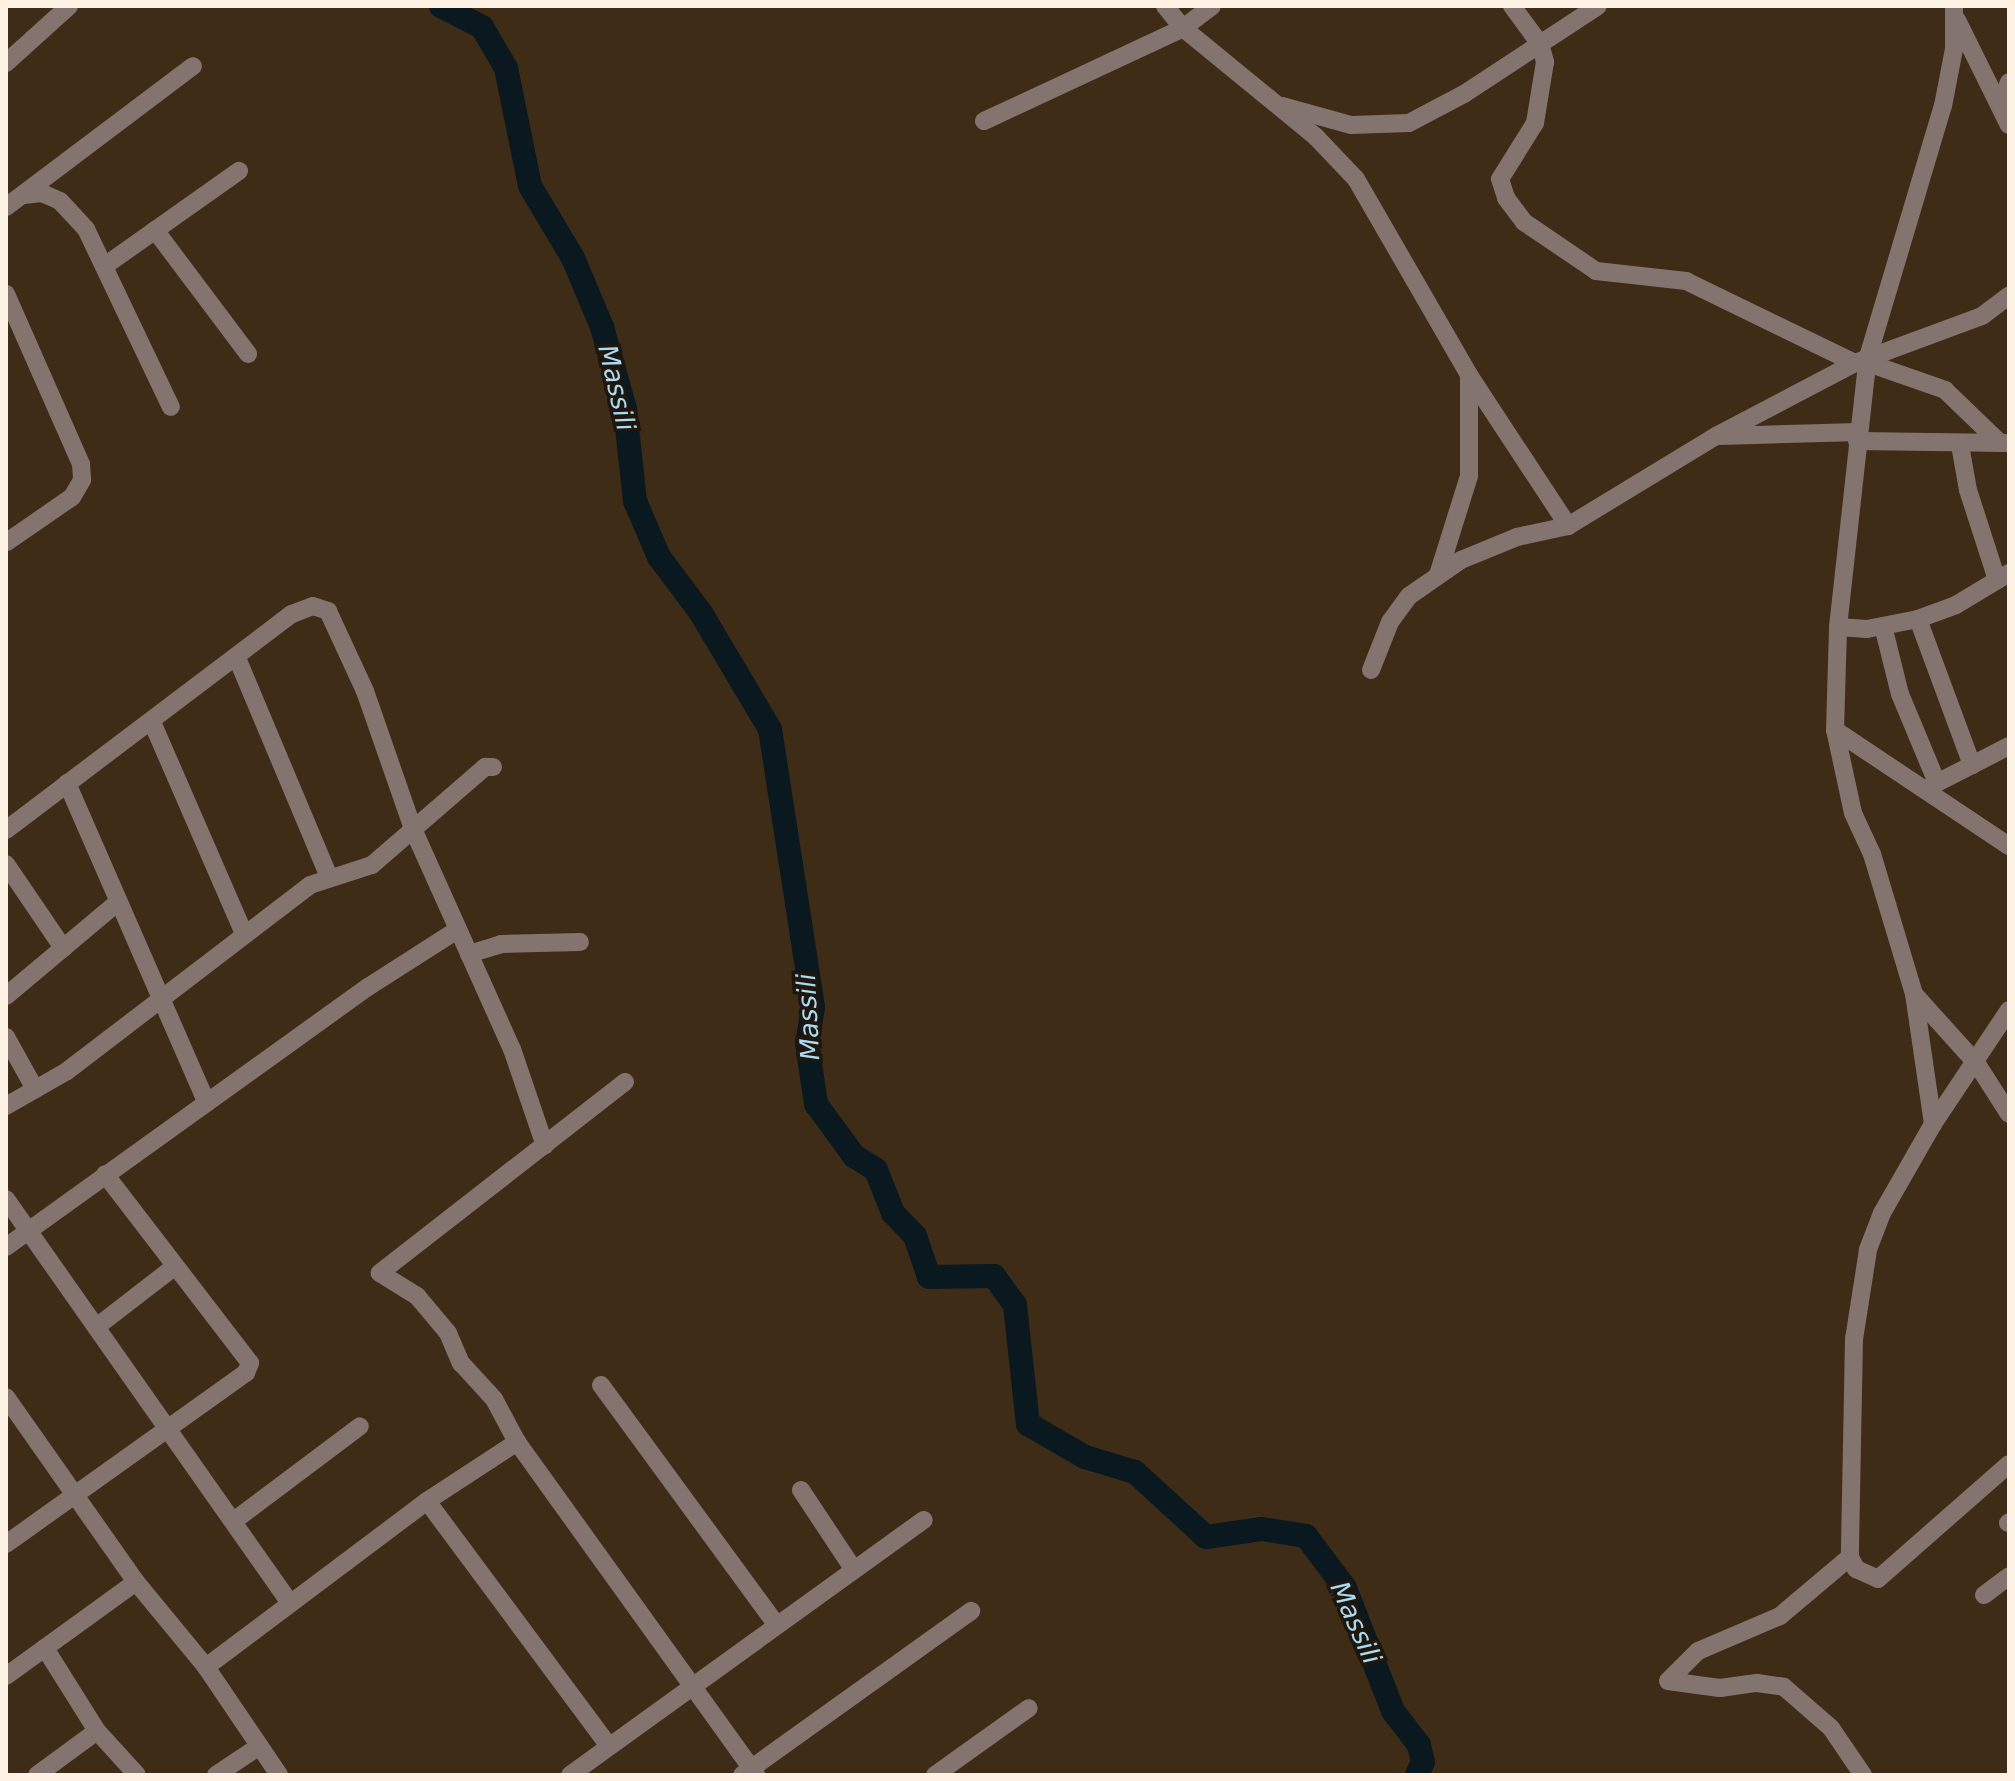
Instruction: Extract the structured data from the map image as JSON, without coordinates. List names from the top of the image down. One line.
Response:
{"water":["Massili"]}
